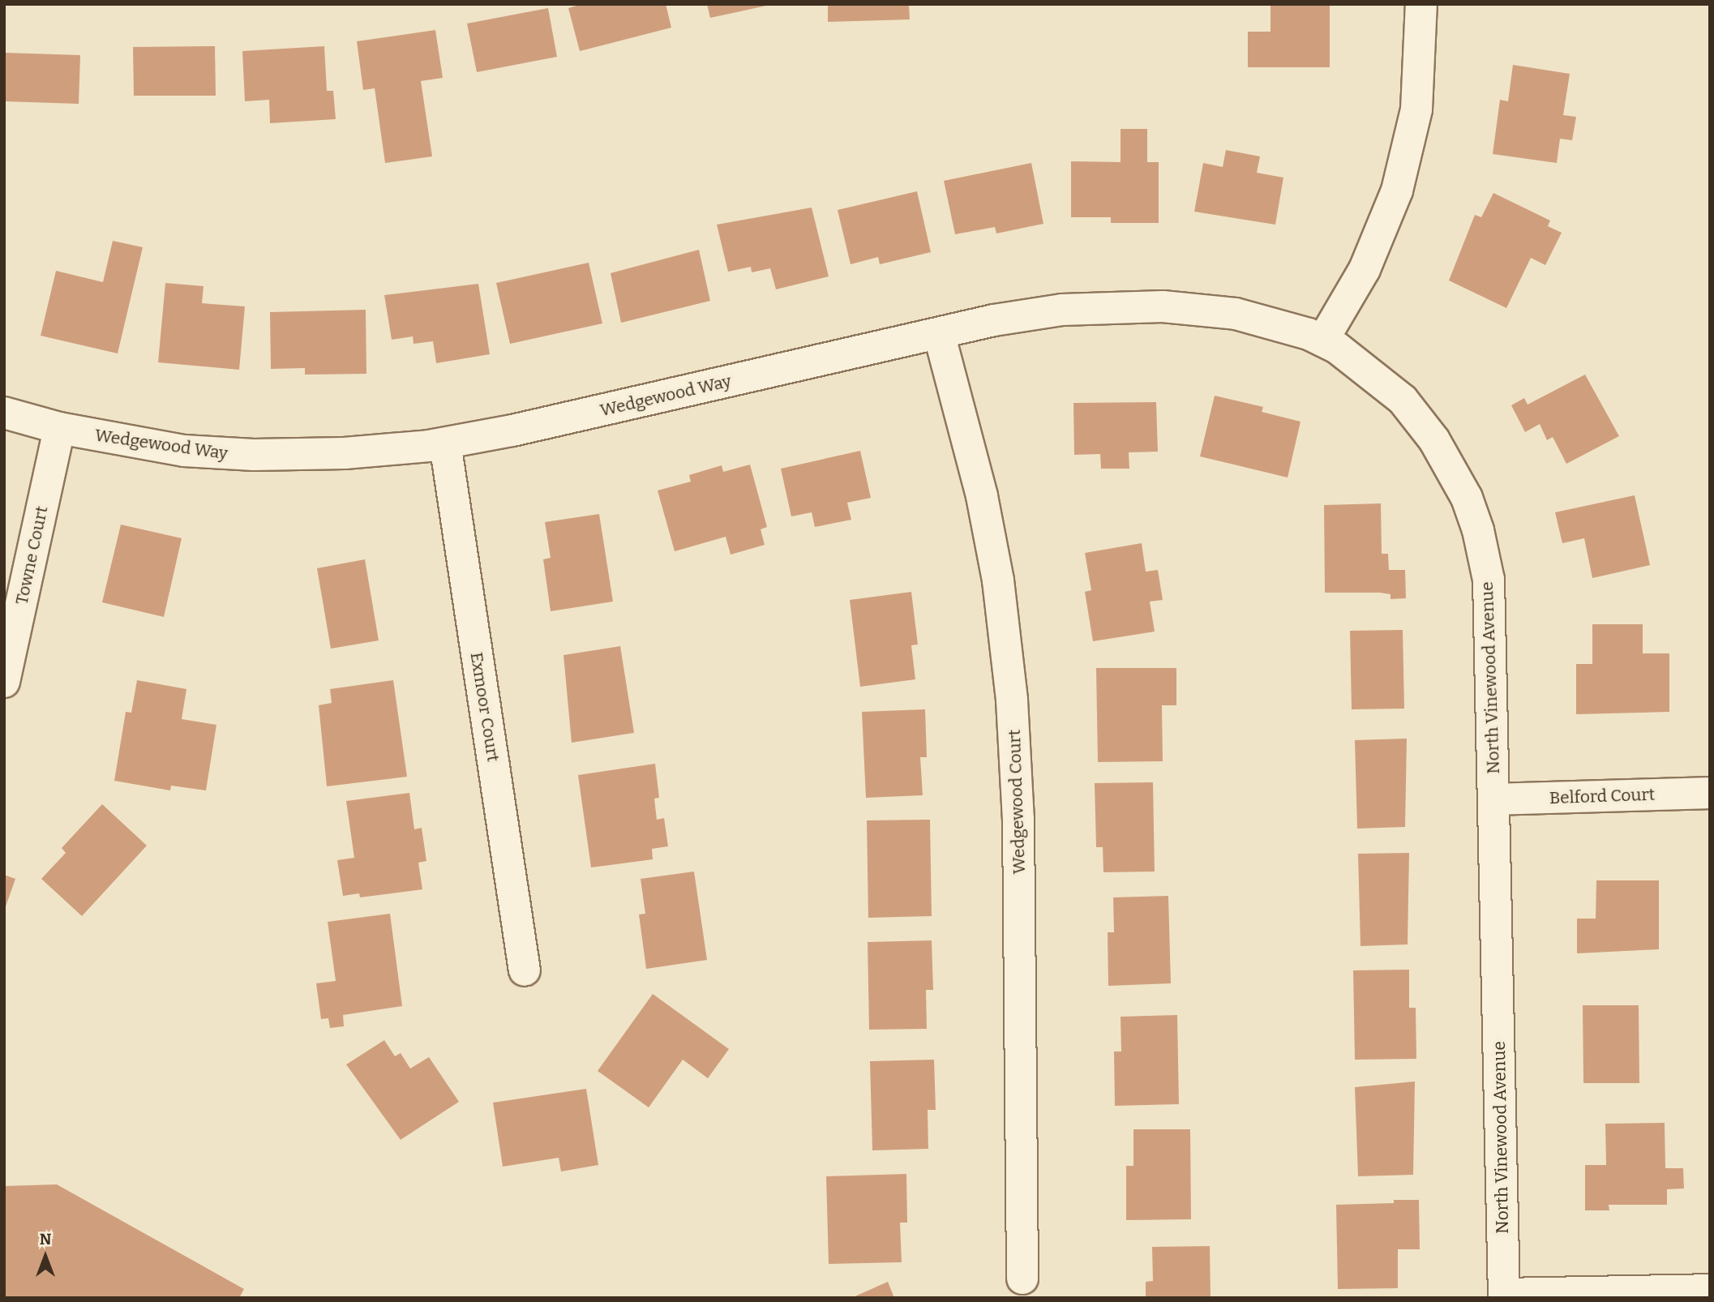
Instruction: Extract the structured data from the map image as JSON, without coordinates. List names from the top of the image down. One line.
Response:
{"streets":{"street":["Wedgewood Way","Towne Court","North Vinewood Avenue","Exmoor Court","Belford Court","Wedgewood Court"]},"crossings":[["Wedgewood Way","Towne Court"],["Wedgewood Way","North Vinewood Avenue"],["Wedgewood Way","Exmoor Court"],["Wedgewood Way","Wedgewood Court"],["North Vinewood Avenue","Belford Court"]],"north":"top"}
